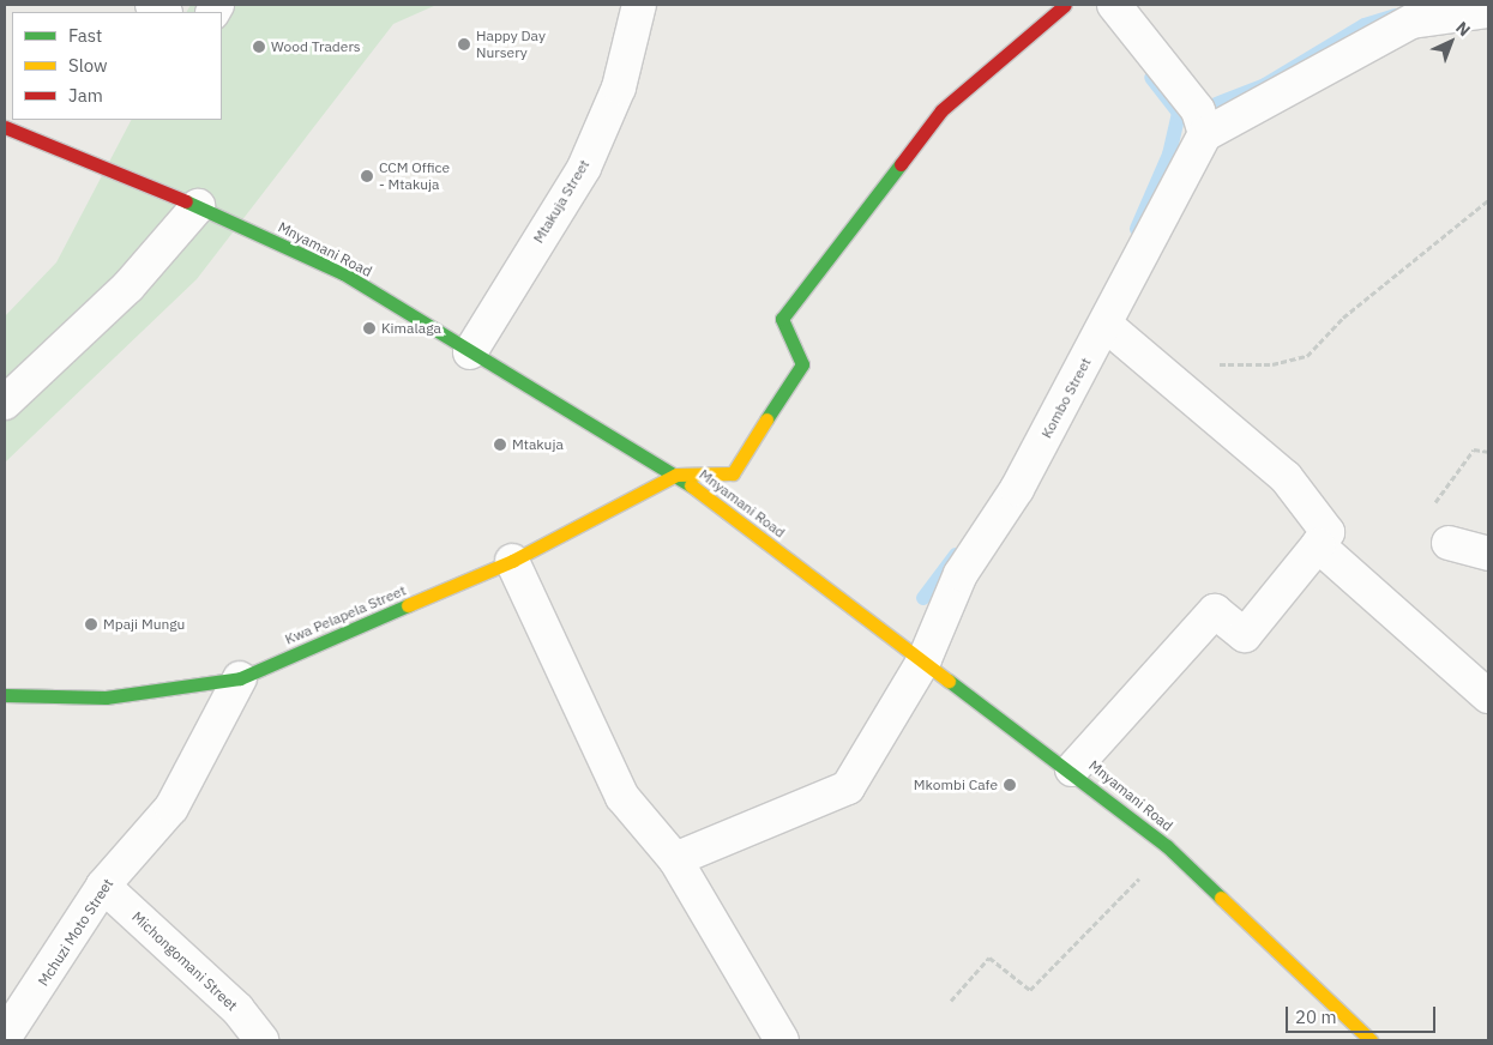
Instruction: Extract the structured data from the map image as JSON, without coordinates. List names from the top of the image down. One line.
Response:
{"streets":{"street":["Mtakuja Street","Mnyamani Road","Kombo Street","Kwa Pelapela Street","Mchuzi Moto Street","Michongomani Street"]},"crossings":[["Mtakuja Street","Mnyamani Road"],["Mnyamani Road","Kombo Street"],["Mnyamani Road","Kwa Pelapela Street"],["Kwa Pelapela Street","Mchuzi Moto Street"],["Mchuzi Moto Street","Michongomani Street"]],"places":["Happy Day Nursery","Wood Traders","CCM Office - Mtakuja","Kimalaga","Mtakuja","Mpaji Mungu","Mkombi Cafe"],"legend":["Fast","Slow","Jam"],"scale_bar":"20 m","north":"top right"}
